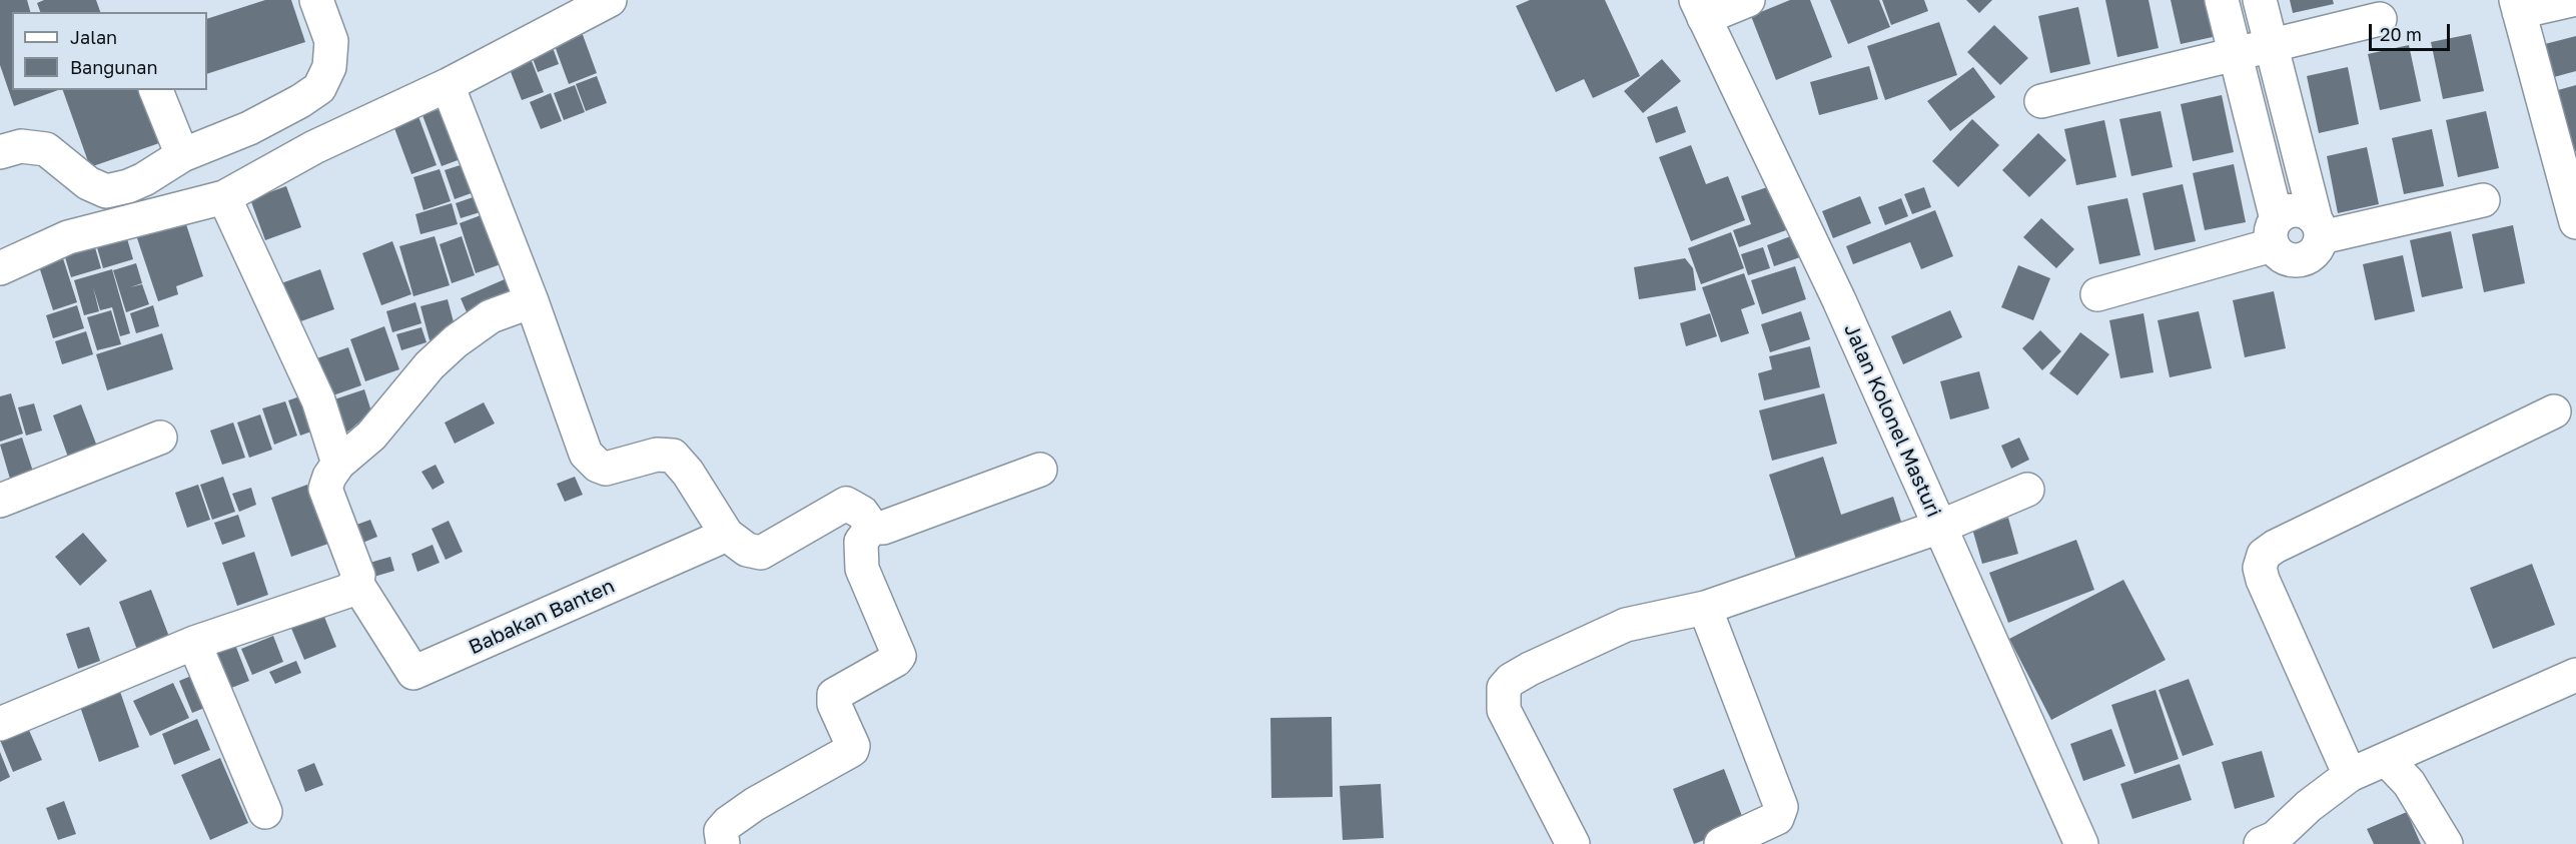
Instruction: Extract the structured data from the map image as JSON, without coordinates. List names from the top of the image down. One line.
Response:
{"streets":{"street":["Jalan Kolonel Masturi","Babakan Banten"]},"legend":["Jalan","Bangunan"],"scale_bar":"20 m"}
